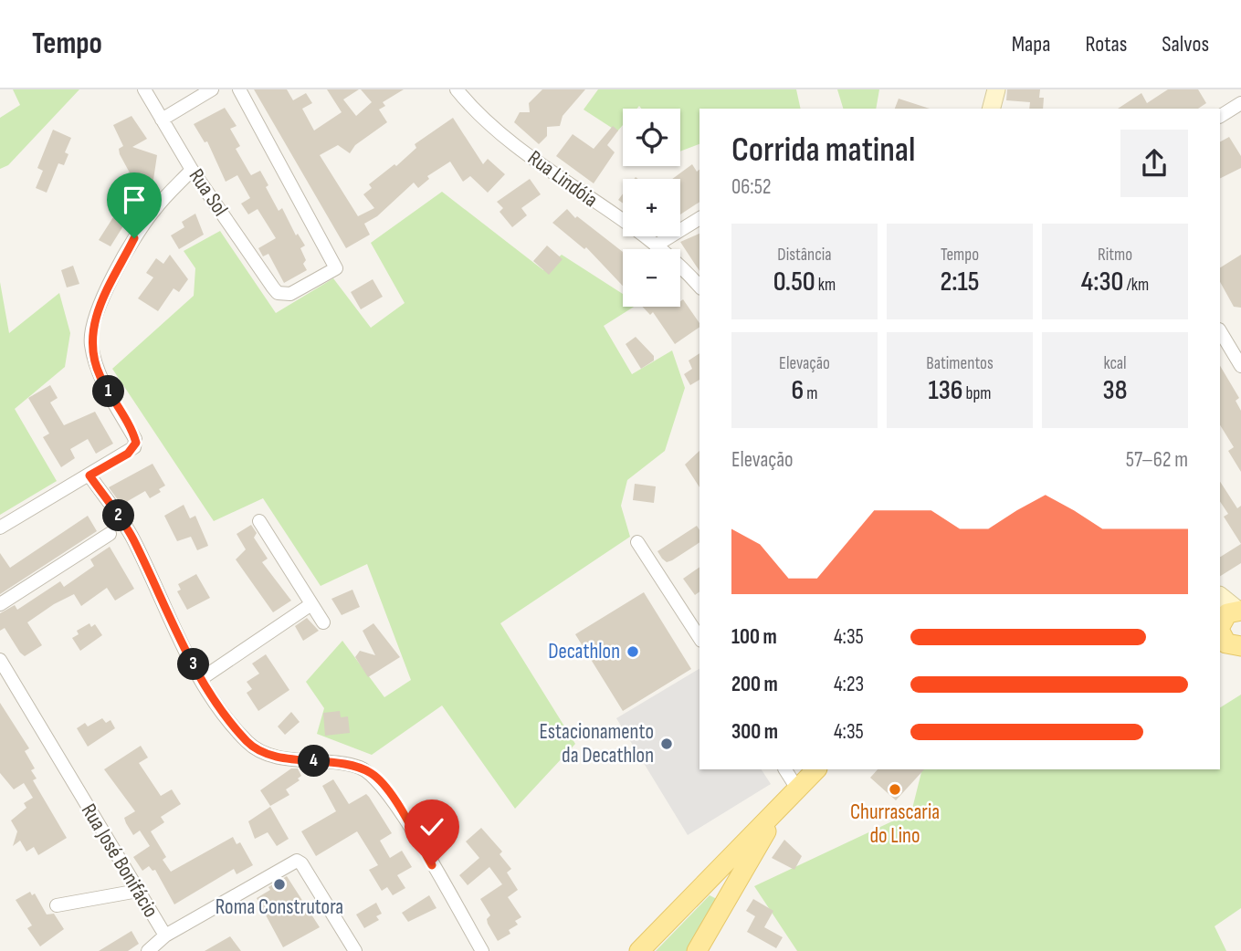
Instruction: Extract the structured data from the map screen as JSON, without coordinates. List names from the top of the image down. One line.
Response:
{"streets":{"street":["Rua Lindóia","Rua Sol","Rua José Bonifácio"]},"places":["Decathlon","Estacionamento da Decathlon","Churrascaria do Lino","Roma Construtora"],"page":{"header":"Tempo","nav":["Mapa","Rotas","Salvos"],"map_buttons":["+","−"],"heading":["Corrida matinal","06:52"],"stats":[["Distância","0.50 km"],["Tempo","2:15"],["Ritmo","4:30 /km"],["Elevação","6 m"],["Batimentos","136 bpm"],["kcal","38"]],"pins":["1","2","3","4"],"chart":["Elevação","57–62 m"],"list":[{"name":"100 m","note":"4:35"},{"name":"200 m","note":"4:23"},{"name":"300 m","note":"4:35"}]}}
